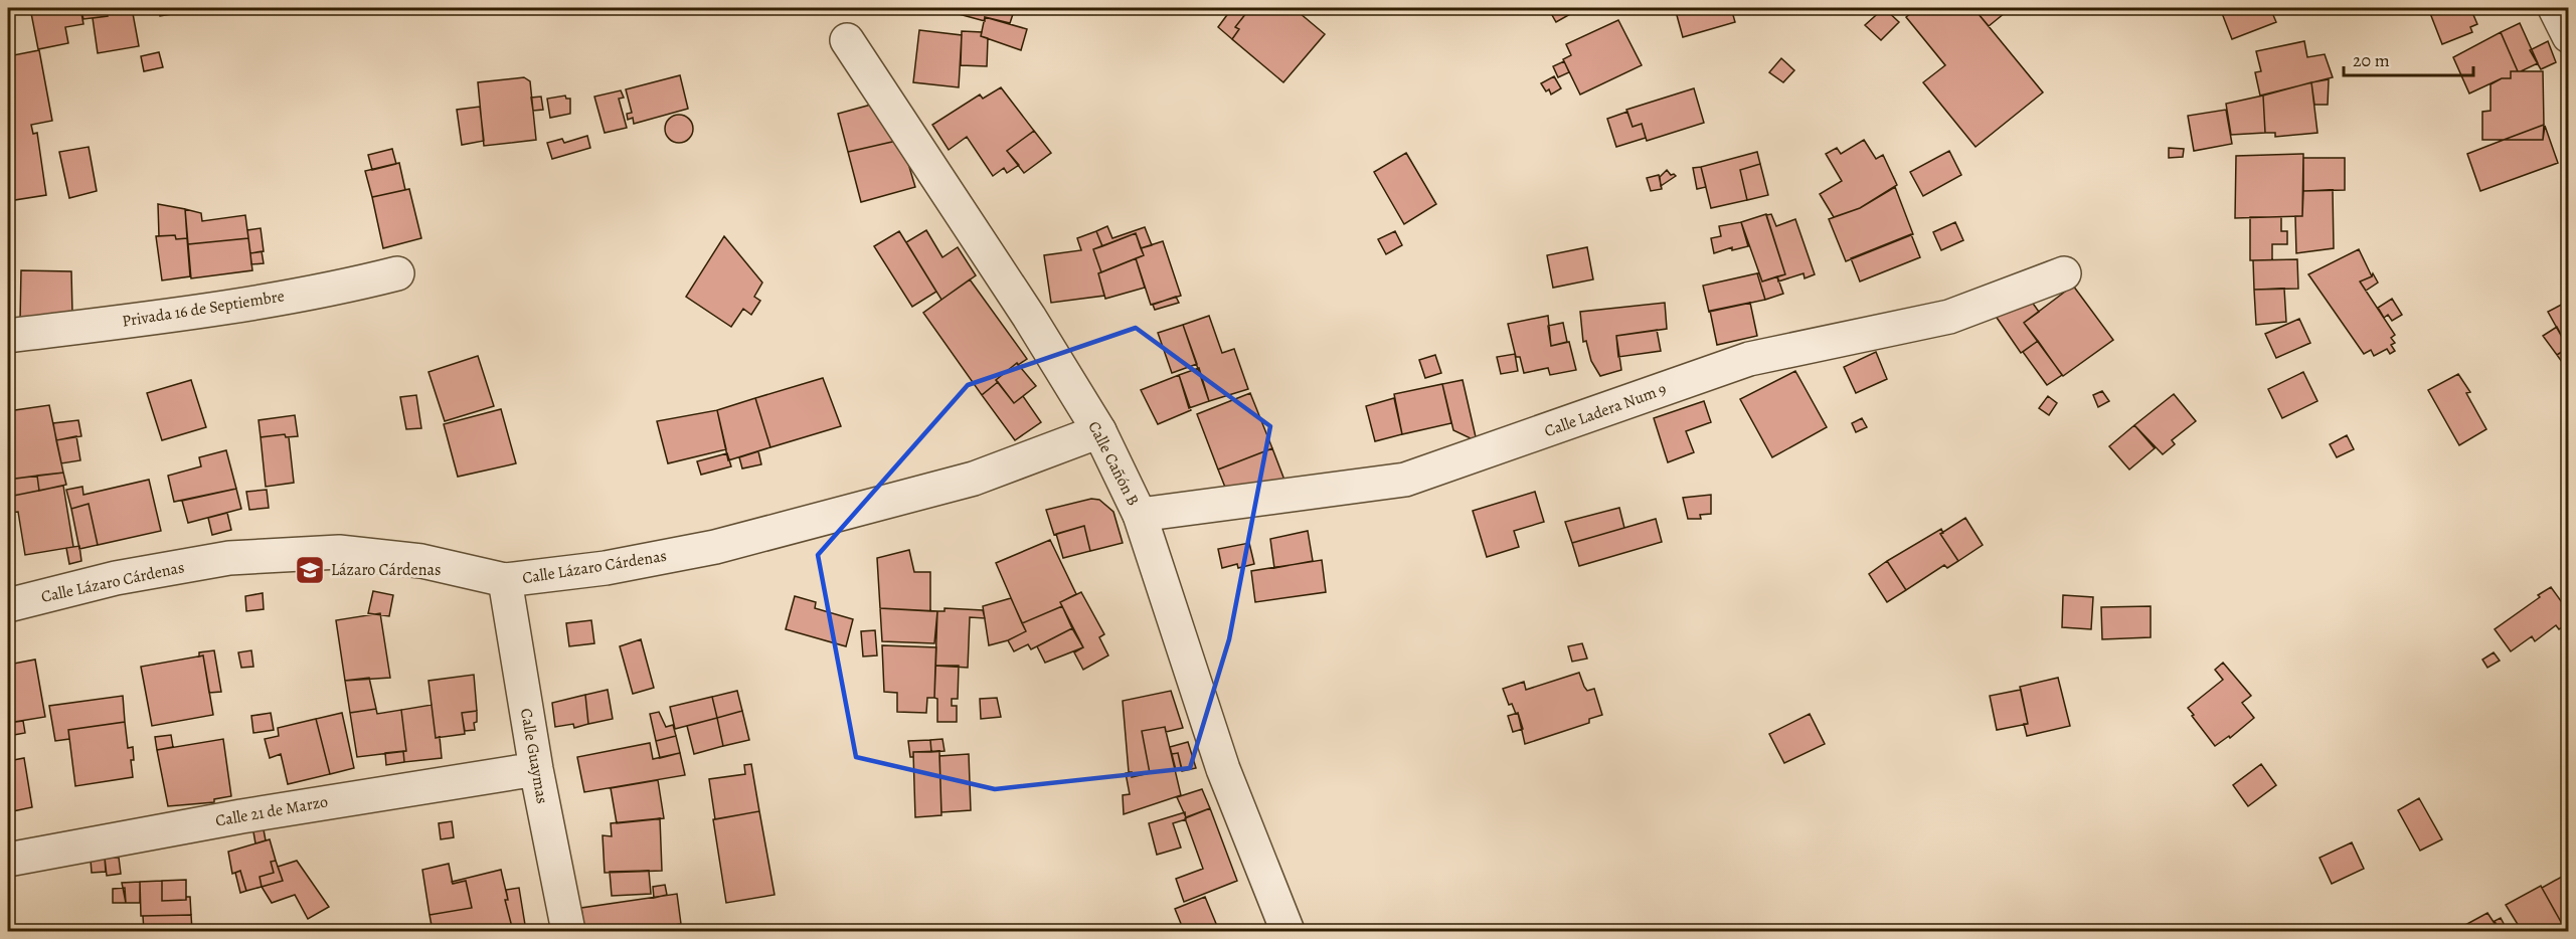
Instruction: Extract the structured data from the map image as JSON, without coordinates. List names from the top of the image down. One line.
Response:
{"streets":{"street":["Privada 16 de Septiembre","Calle Ladera Num 9","Calle Cañón B","Calle Lázaro Cárdenas","Calle Guaymas","Calle 21 de Marzo"]},"crossings":[["Calle Ladera Num 9","Calle Cañón B"],["Calle Cañón B","Calle Lázaro Cárdenas"],["Calle Lázaro Cárdenas","Calle Guaymas"],["Calle Guaymas","Calle 21 de Marzo"]],"places":{"school or university":["Lázaro Cárdenas"]},"scale_bar":"20 m"}
